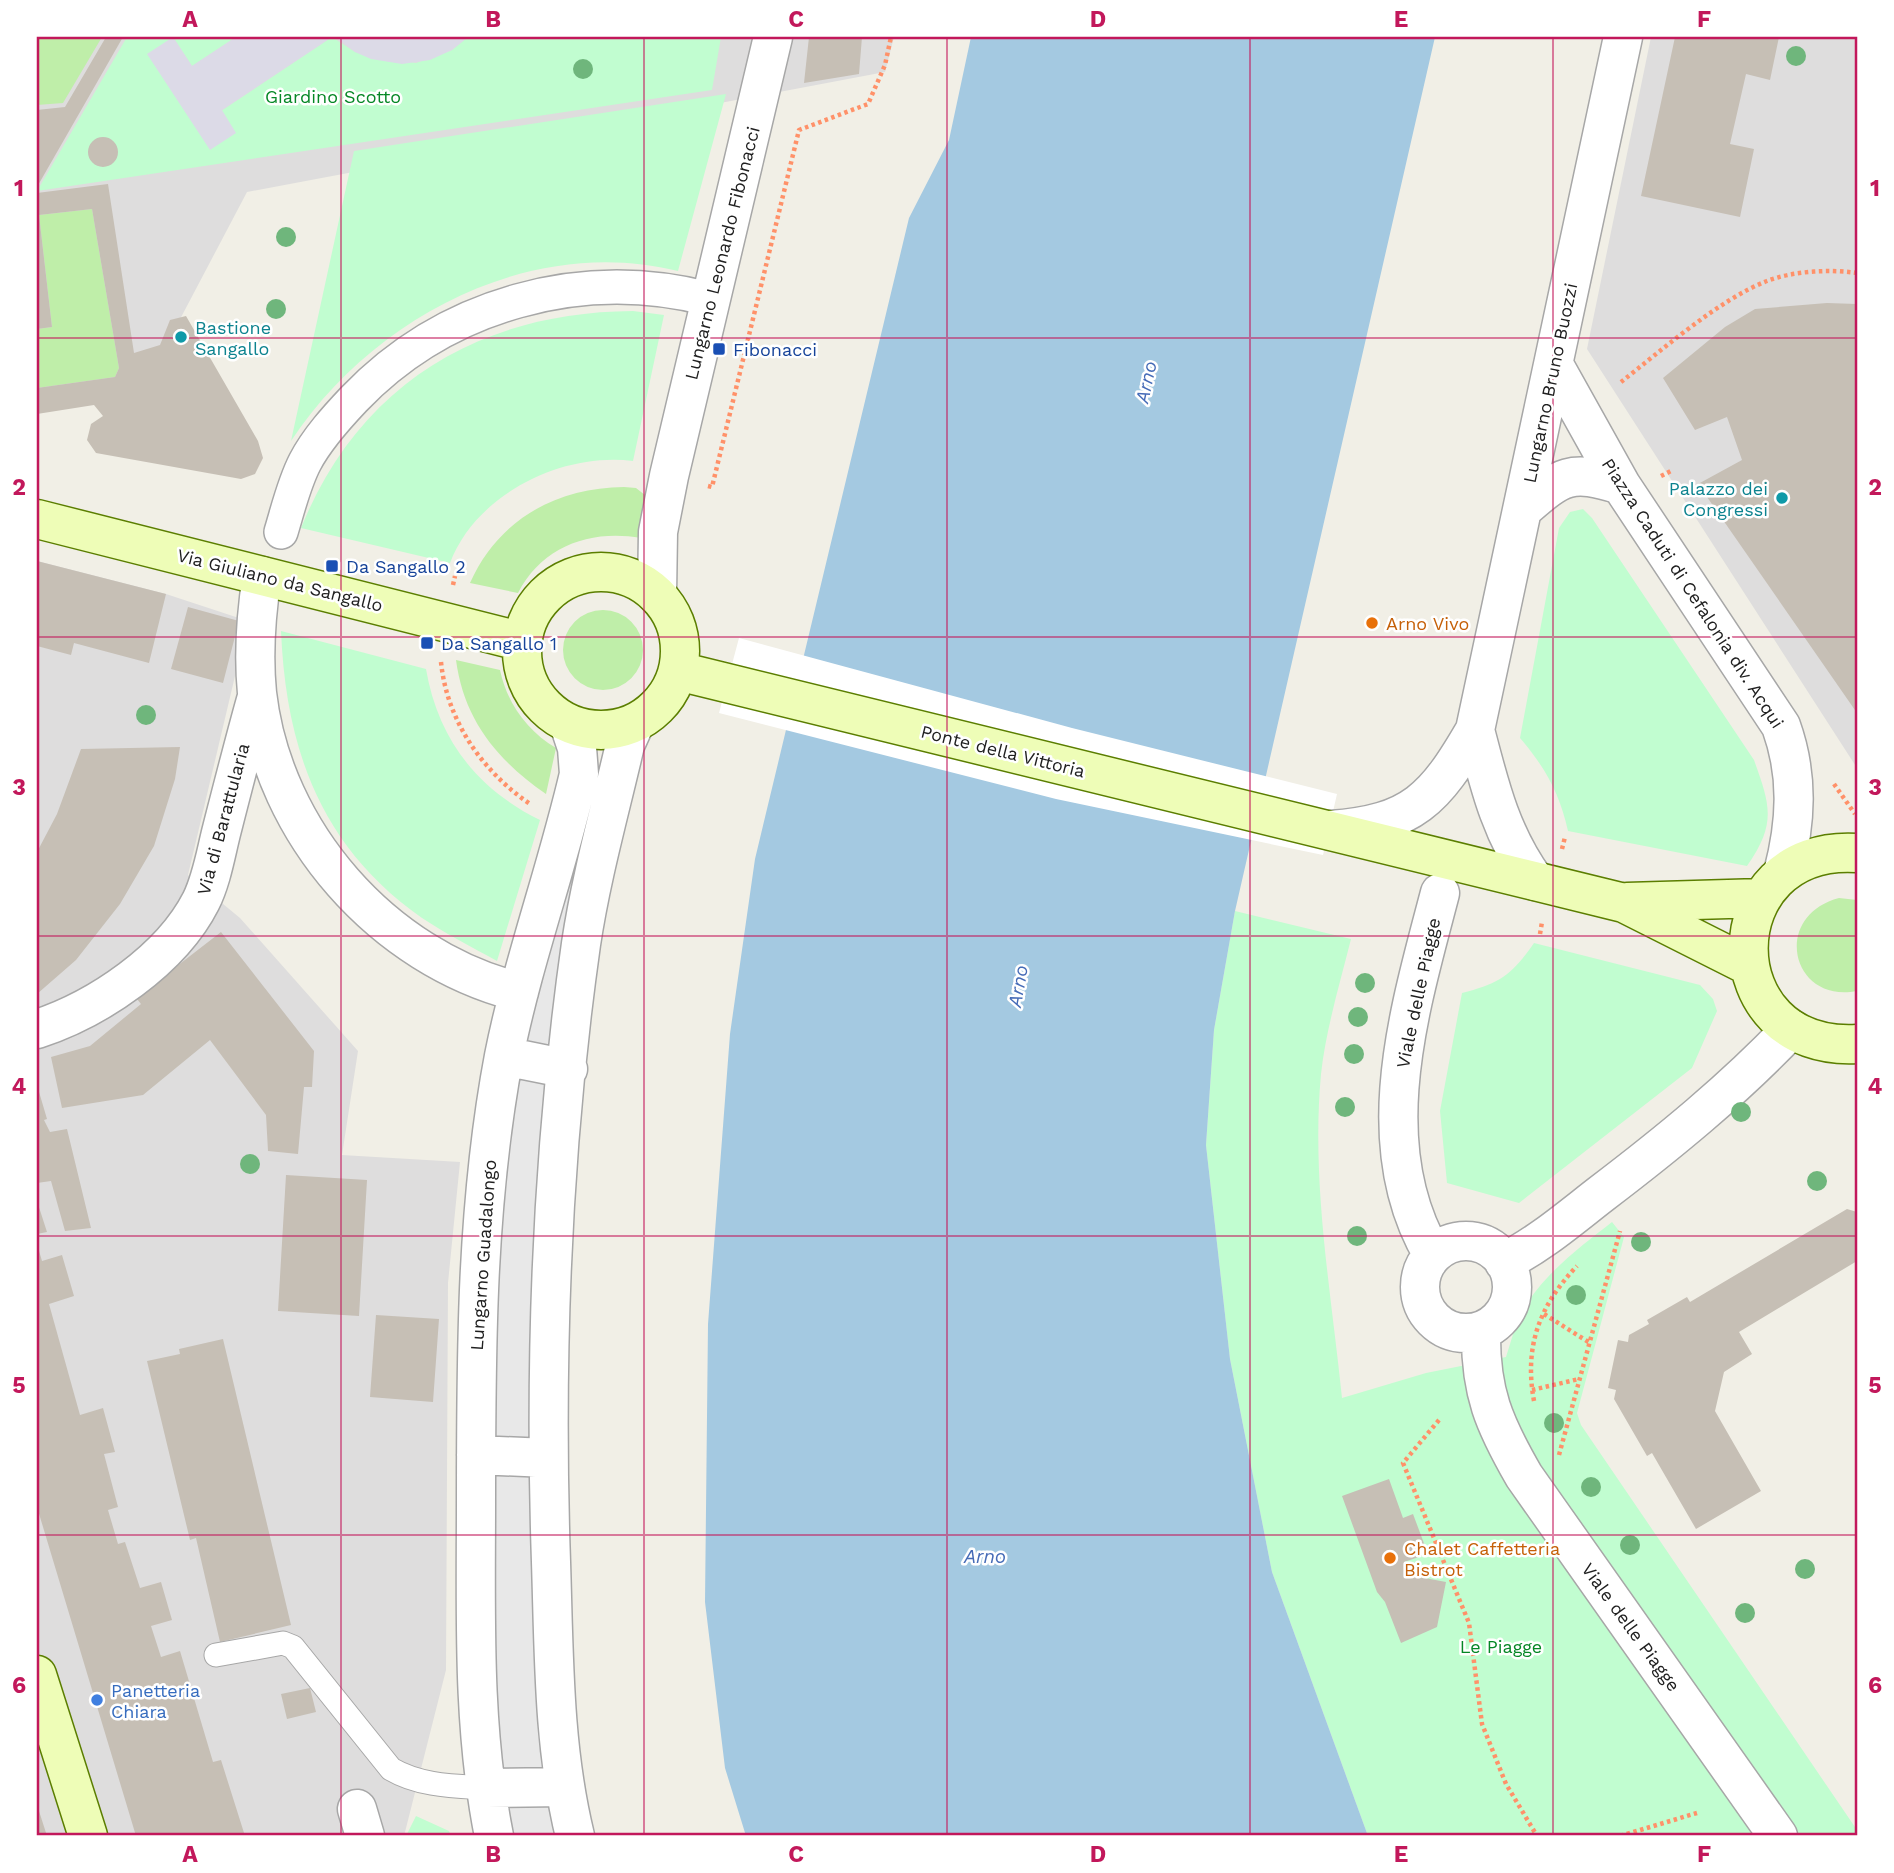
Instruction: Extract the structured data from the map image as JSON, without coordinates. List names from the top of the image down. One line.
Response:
{"streets":{"main road":["Via Giuliano da Sangallo","Ponte della Vittoria"],"street":["Lungarno Leonardo Fibonacci","Lungarno Bruno Buozzi","Piazza Caduti di Cefalonia div. Acqui","Via di Barattularia","Viale delle Piagge","Lungarno Guadalongo"]},"crossings":[["Lungarno Leonardo Fibonacci","Via Giuliano da Sangallo"],["Lungarno Leonardo Fibonacci","Ponte della Vittoria"],["Lungarno Leonardo Fibonacci","Lungarno Guadalongo"],["Lungarno Bruno Buozzi","Piazza Caduti di Cefalonia div. Acqui"],["Lungarno Bruno Buozzi","Ponte della Vittoria"],["Via Giuliano da Sangallo","Ponte della Vittoria"],["Via Giuliano da Sangallo","Lungarno Guadalongo"],["Ponte della Vittoria","Lungarno Guadalongo"]],"water":["Arno"],"parks":["Giardino Scotto","Le Piagge"],"places":{"other":["Bastione Sangallo","Palazzo dei Congressi","Arno Vivo","Chalet Caffetteria Bistrot","Panetteria Chiara"],"transit":["Fibonacci","Da Sangallo 2","Da Sangallo 1"]},"grid":{"columns":["A","B","C","D","E","F"],"rows":["1","2","3","4","5","6"]}}
